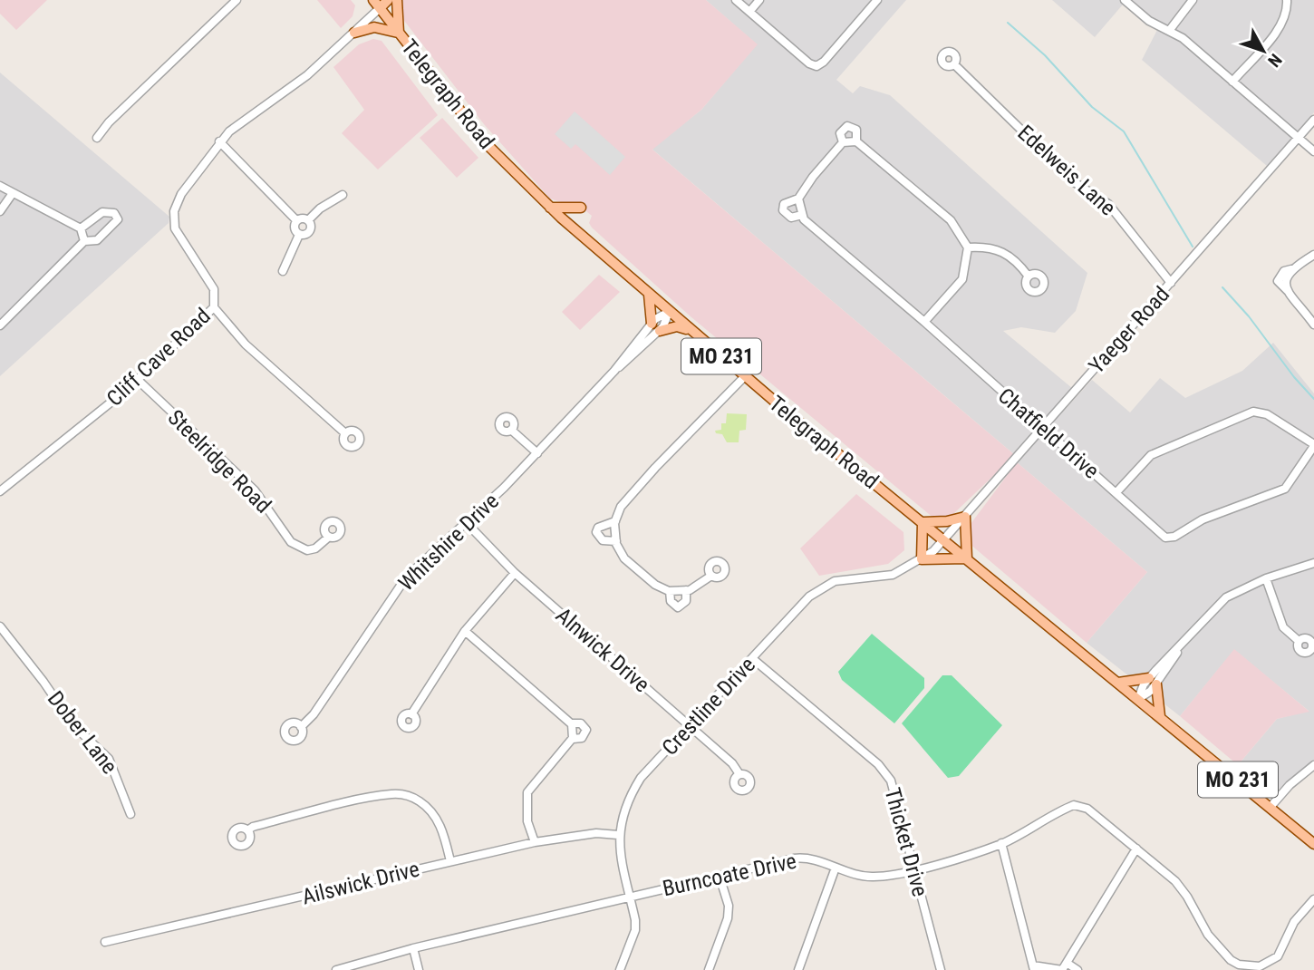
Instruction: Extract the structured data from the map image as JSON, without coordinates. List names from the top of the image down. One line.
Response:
{"streets":{"main road":["Telegraph Road","MO 231"],"street":["Edelweis Lane","Yaeger Road","Cliff Cave Road","Chatfield Drive","Steelridge Road","Whitshire Drive","Alnwick Drive","Crestline Drive","Dober Lane","Thicket Drive","Burncoate Drive","Ailswick Drive"]},"crossings":[["Telegraph Road","Yaeger Road"],["Telegraph Road","Cliff Cave Road"],["Telegraph Road","Whitshire Drive"],["Telegraph Road","Crestline Drive"],["Edelweis Lane","Yaeger Road"],["Yaeger Road","Chatfield Drive"],["Yaeger Road","Crestline Drive"],["Cliff Cave Road","Steelridge Road"],["Whitshire Drive","Alnwick Drive"],["Alnwick Drive","Crestline Drive"],["Crestline Drive","Thicket Drive"],["Crestline Drive","Burncoate Drive"],["Crestline Drive","Ailswick Drive"],["Thicket Drive","Burncoate Drive"]],"north":"bottom right"}
